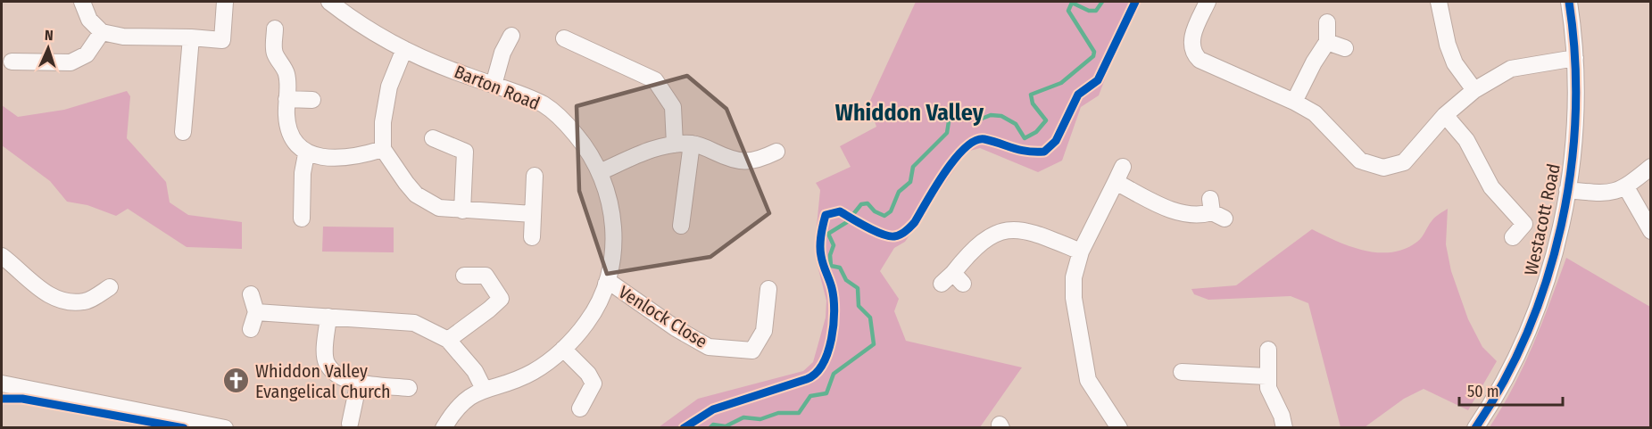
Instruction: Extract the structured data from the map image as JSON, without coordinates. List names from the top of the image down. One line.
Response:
{"streets":{"street":["Barton Road","Westacott Road","Venlock Close"]},"crossings":[["Barton Road","Venlock Close"]],"districts":["Whiddon Valley"],"places":{"church":["Whiddon Valley Evangelical Church"]},"scale_bar":"50 m","north":"top"}
